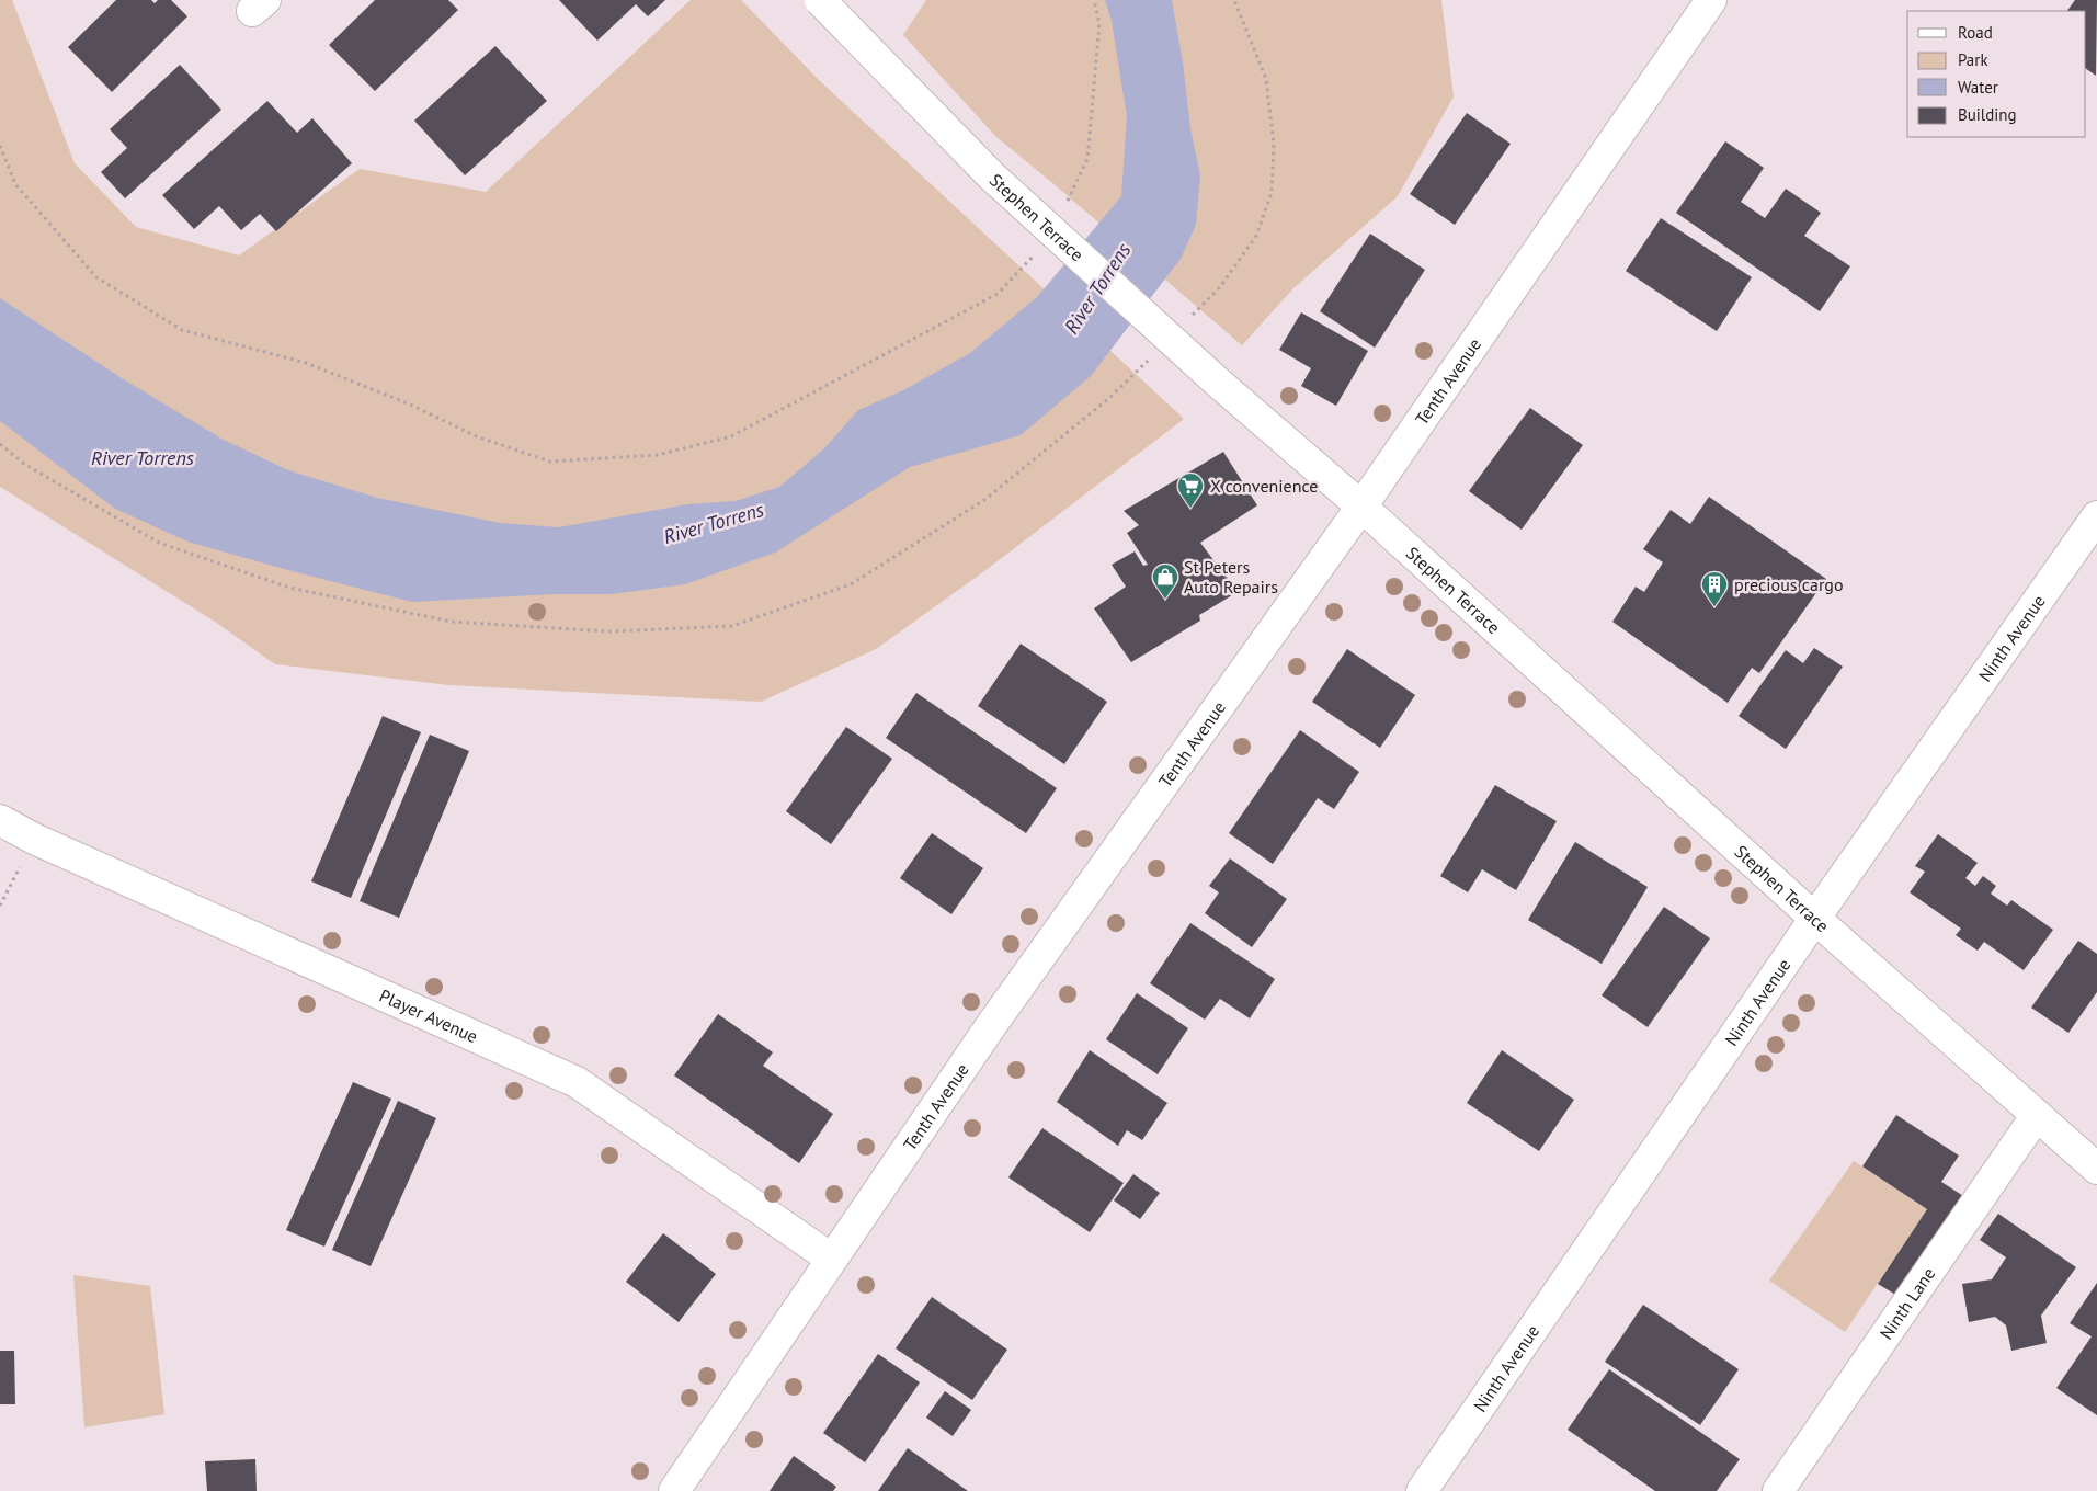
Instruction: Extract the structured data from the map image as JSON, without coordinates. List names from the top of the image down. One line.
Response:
{"streets":{"street":["Stephen Terrace","Tenth Avenue","Ninth Avenue","Player Avenue","Ninth Lane"]},"crossings":[["Stephen Terrace","Tenth Avenue"],["Stephen Terrace","Ninth Avenue"],["Stephen Terrace","Ninth Lane"],["Tenth Avenue","Player Avenue"]],"water":["River Torrens"],"places":{"supermarket":["X convenience"],"shop":["St Peters Auto Repairs"],"building":["precious cargo"]},"legend":["Road","Park","Water","Building"]}
